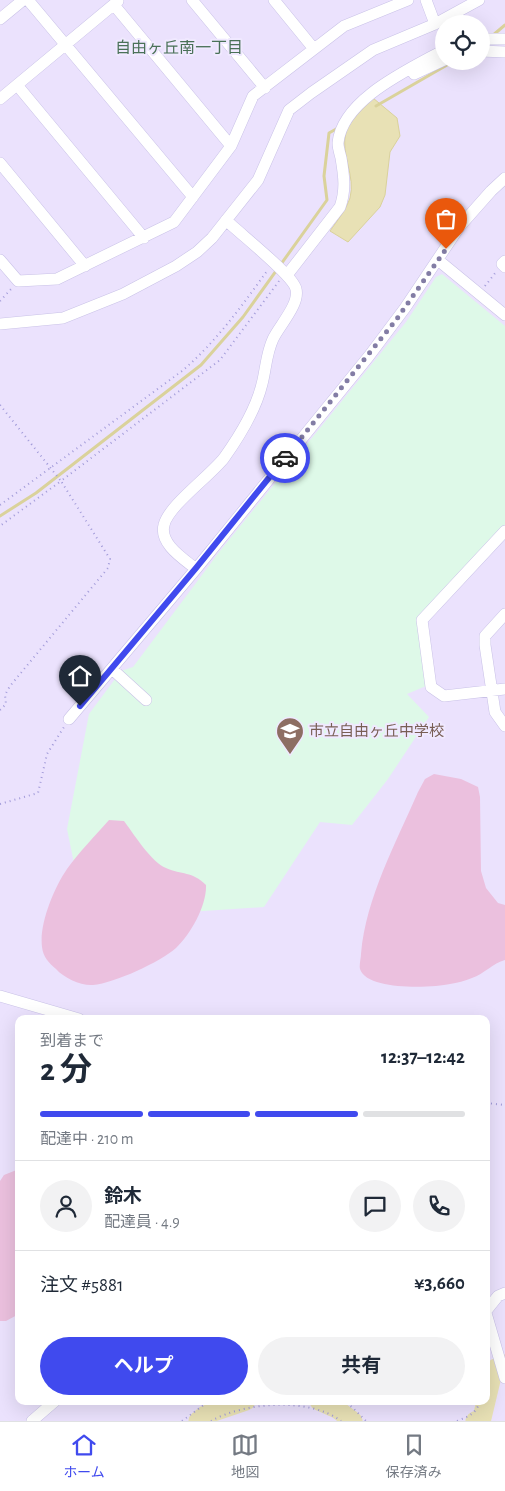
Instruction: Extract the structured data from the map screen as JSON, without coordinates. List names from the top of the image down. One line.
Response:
{"districts":["自由ヶ丘南一丁目"],"places":{"school or university":["市立自由ヶ丘中学校"]},"page":{"heading":["2 分","到着まで","12:37–12:42"],"panel":["鈴木","配達員 · 4.9","注文 #5881","¥3,660"],"bar":"配達中 · 210 m","buttons":["ヘルプ","共有"],"tabs":["ホーム","地図","保存済み"]}}
